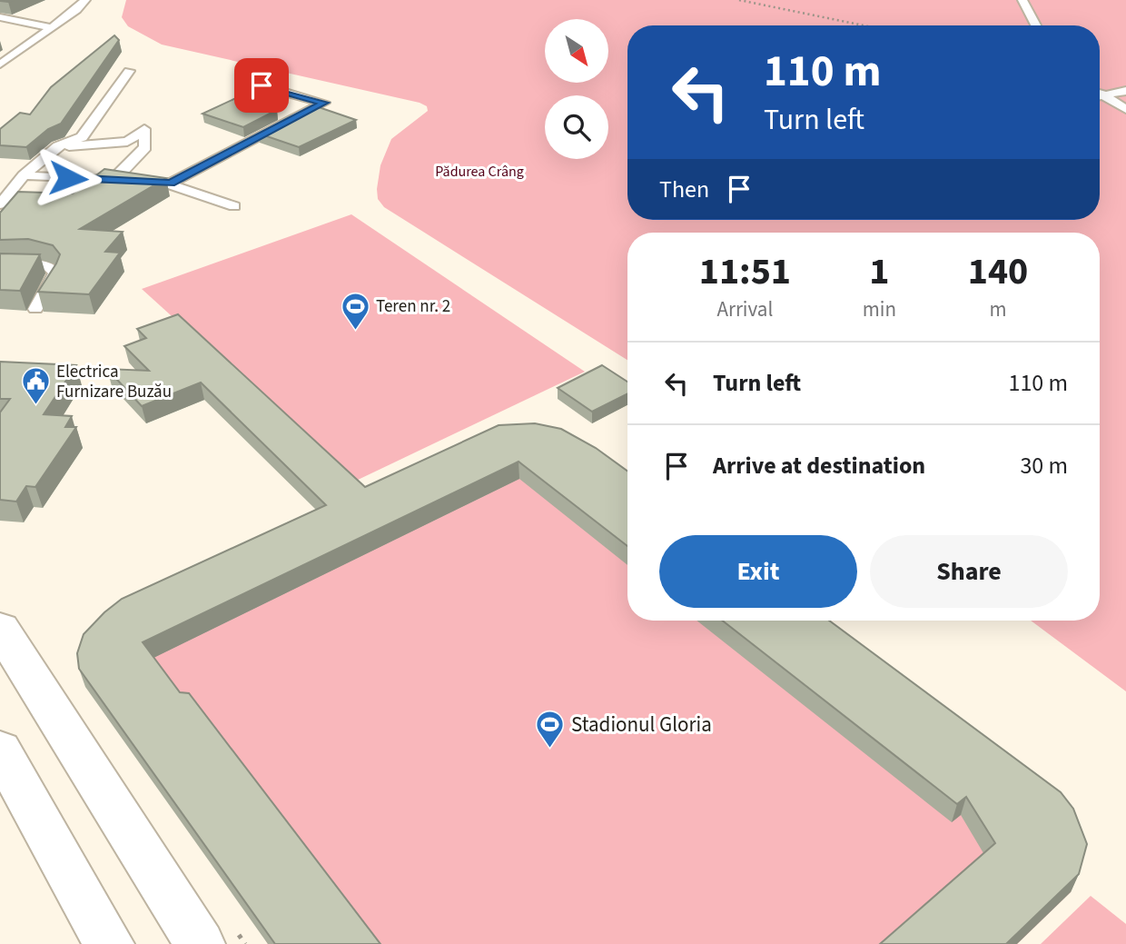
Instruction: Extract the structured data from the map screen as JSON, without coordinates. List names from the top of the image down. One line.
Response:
{"parks":["Pădurea Crâng"],"places":{"sports":["Teren nr. 2","Stadionul Gloria"],"public building":["Electrica Furnizare Buzău"]},"north":"bottom right","page":{"turn":["110 m","Turn left"],"then":"Then","eta":["11:51","Arrival","1","min","140","m"],"list":[{"name":"Turn left","value":"110 m"},{"name":"Arrive at destination","value":"30 m"}],"buttons":["Exit","Share"]}}
